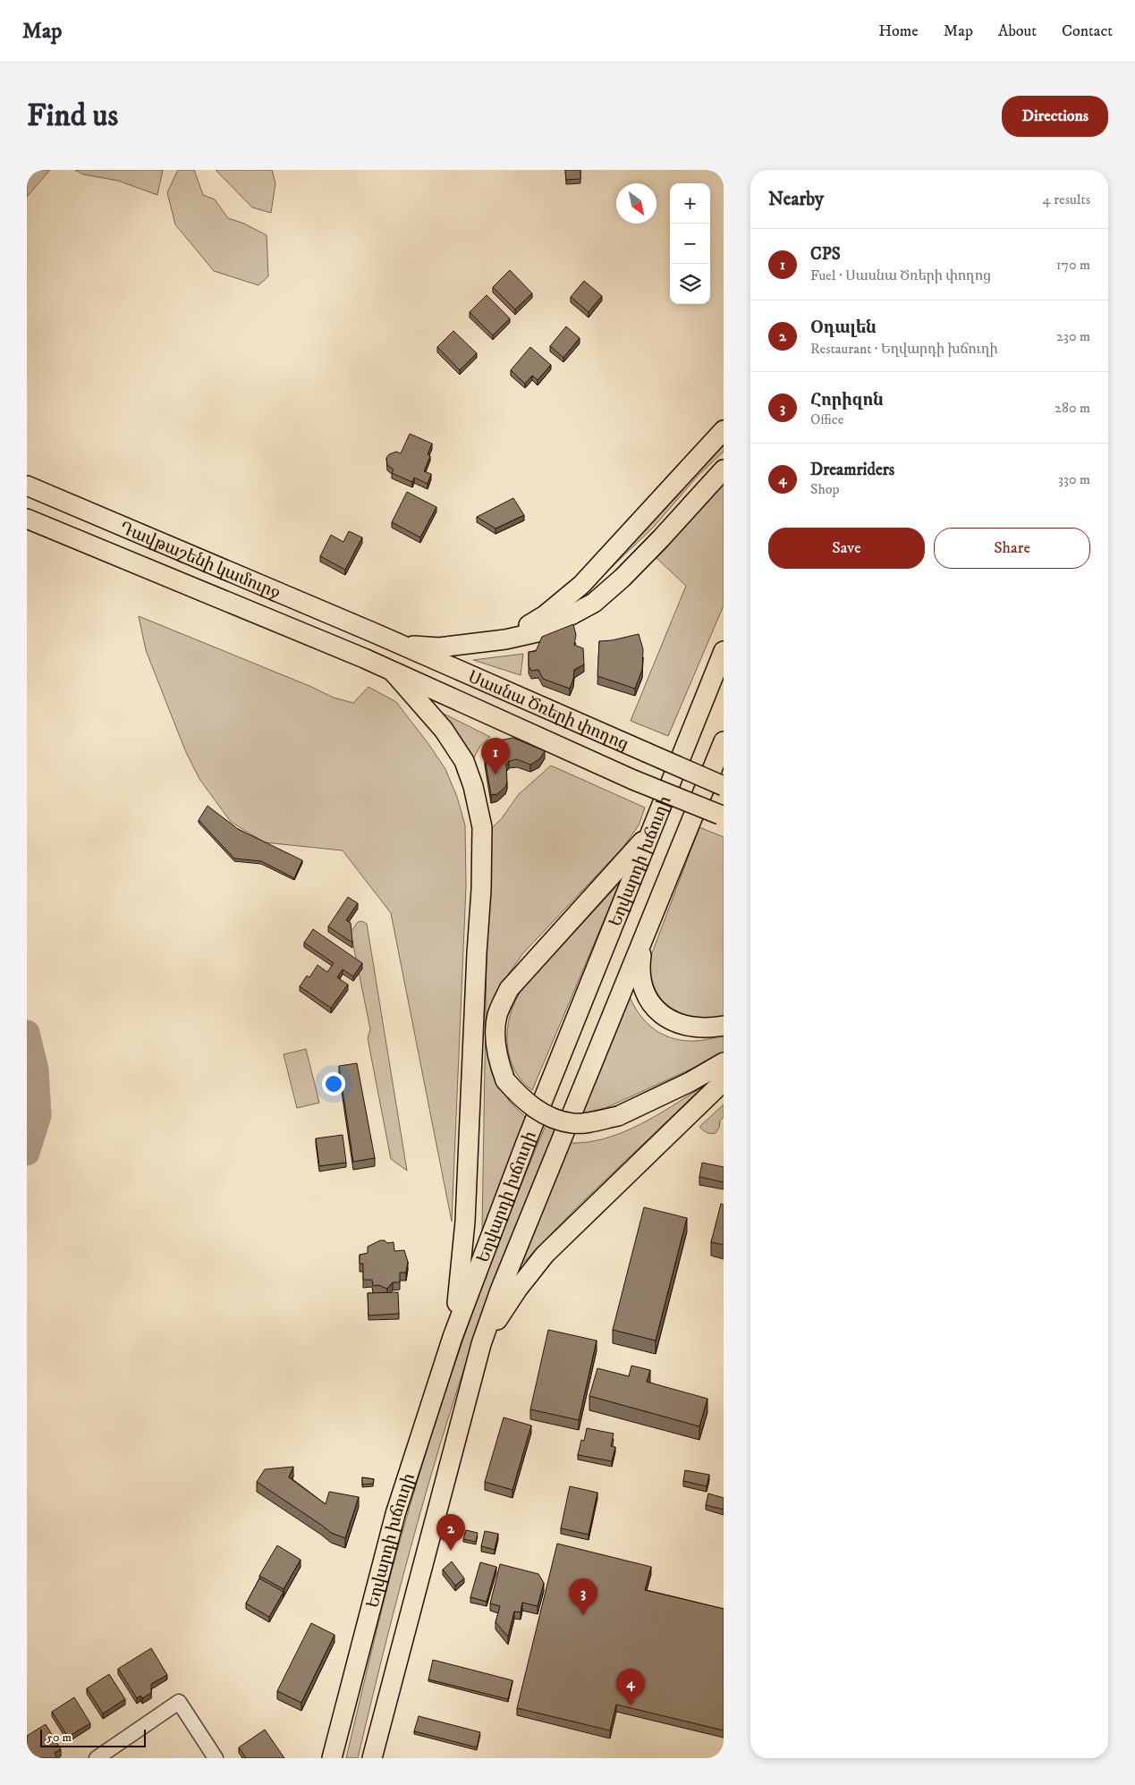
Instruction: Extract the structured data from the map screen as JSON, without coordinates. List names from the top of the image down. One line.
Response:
{"streets":{"main road":["Դավթաշենի կամուրջ","Սասնա Ծռերի փողոց","Եղվարդի խճուղի"]},"crossings":[["Դավթաշենի կամուրջ","Սասնա Ծռերի փողոց"]],"scale_bar":"50 m","north":"bottom right","page":{"header":"Map","nav":["Home","Map","About","Contact"],"buttons":["Directions",["Save","Share"]],"title":"Find us","heading":["Nearby","4 results"],"map_buttons":["+","−"],"list":[{"mark":"1","name":"CPS","note":"Fuel · Սասնա Ծռերի փողոց","value":"170 m"},{"mark":"2","name":"Օդալեն","note":"Restaurant · Եղվարդի խճուղի","value":"230 m"},{"mark":"3","name":"Հորիզոն","note":"Office","value":"280 m"},{"mark":"4","name":"Dreamriders","note":"Shop","value":"330 m"}],"pins":["1","2","3","4"],"scale":"50 m"}}
